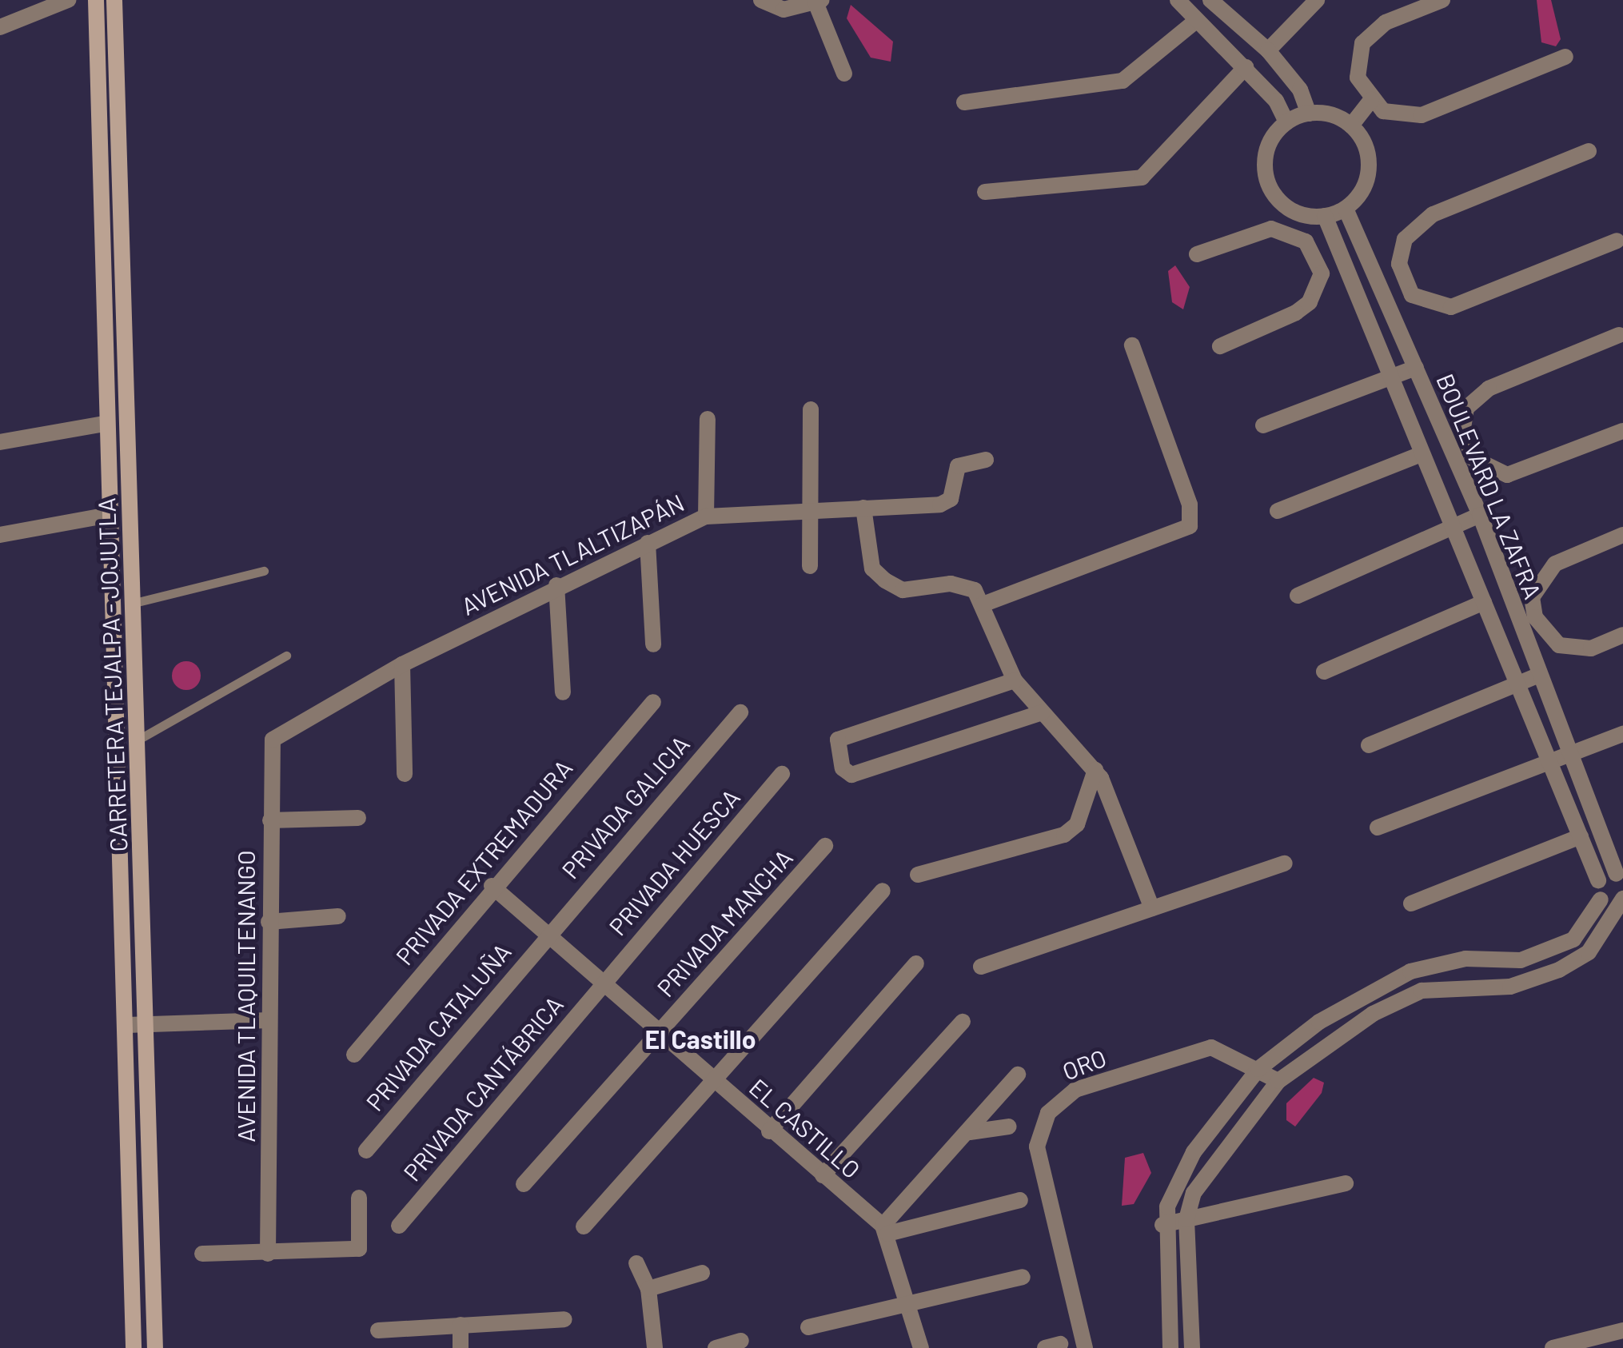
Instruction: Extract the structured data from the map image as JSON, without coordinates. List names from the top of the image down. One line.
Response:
{"streets":{"main road":["CARRETERA TEJALPA - JOJUTLA"],"street":["BOULEVARD LA ZAFRA","AVENIDA TLALTIZAPÁN","PRIVADA GALICIA","PRIVADA EXTREMADURA","PRIVADA HUESCA","PRIVADA MANCHA","AVENIDA TLAQUILTENANGO","PRIVADA CATALUÑA","ORO","PRIVADA CANTÁBRICA","EL CASTILLO"]},"crossings":[["AVENIDA TLALTIZAPÁN","AVENIDA TLAQUILTENANGO"],["PRIVADA GALICIA","PRIVADA CATALUÑA"],["PRIVADA GALICIA","EL CASTILLO"],["PRIVADA EXTREMADURA","EL CASTILLO"],["PRIVADA HUESCA","PRIVADA CANTÁBRICA"],["PRIVADA HUESCA","EL CASTILLO"],["PRIVADA MANCHA","EL CASTILLO"],["PRIVADA CATALUÑA","EL CASTILLO"],["PRIVADA CANTÁBRICA","EL CASTILLO"]],"districts":["El Castillo"]}
